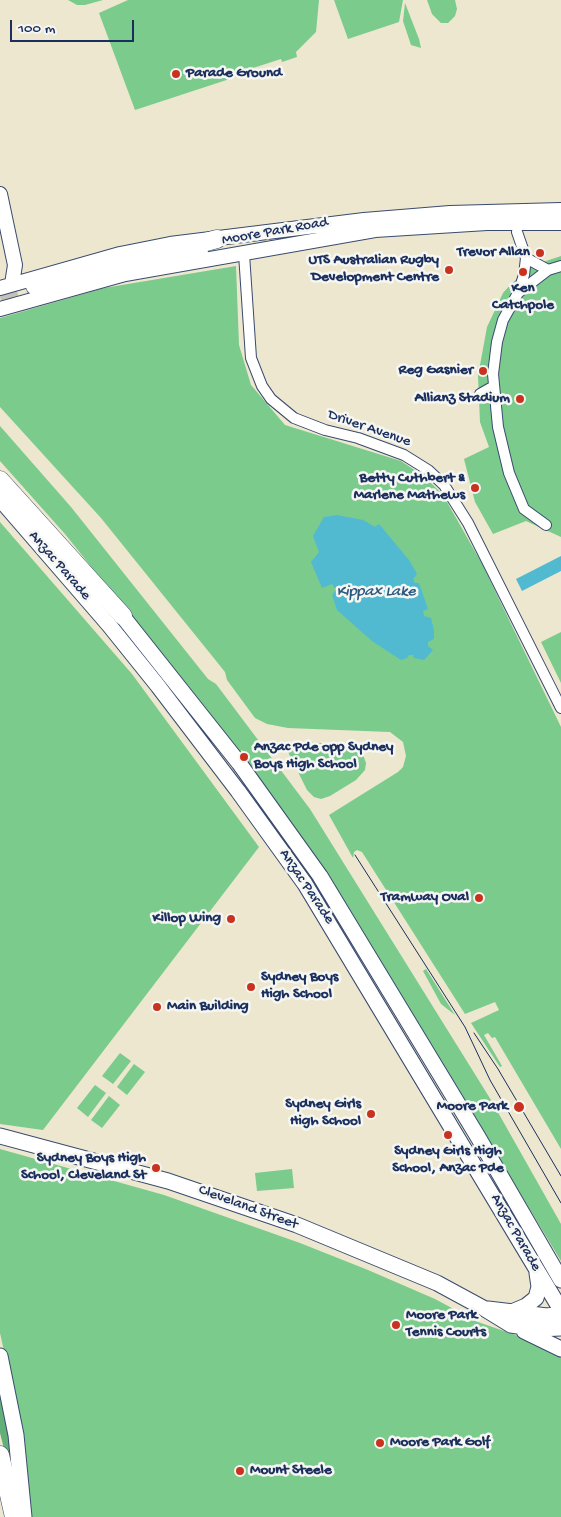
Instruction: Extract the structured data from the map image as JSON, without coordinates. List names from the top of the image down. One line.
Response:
{"streets":{"main road":["Moore Park Road","Anzac Parade","Cleveland Street"],"street":["Driver Avenue"]},"crossings":[["Moore Park Road","Driver Avenue"],["Anzac Parade","Cleveland Street"]],"water":["Kippax Lake"],"places":["Parade Ground","Trevor Allan","UTS Australian Rugby Development Centre","Ken Catchpole","Reg Gasnier","Allianz Stadium","Betty Cuthbert & Marlene Mathews","Anzac Pde opp Sydney Boys High School","Tramway Oval","Killop Wing","Sydney Boys High School","Main Building","Moore Park","Sydney Girls High School","Sydney Girls High School, Anzac Pde","Sydney Boys High School, Cleveland St","Moore Park Tennis Courts","Moore Park Golf","Mount Steele"],"scale_bar":"100 m"}
